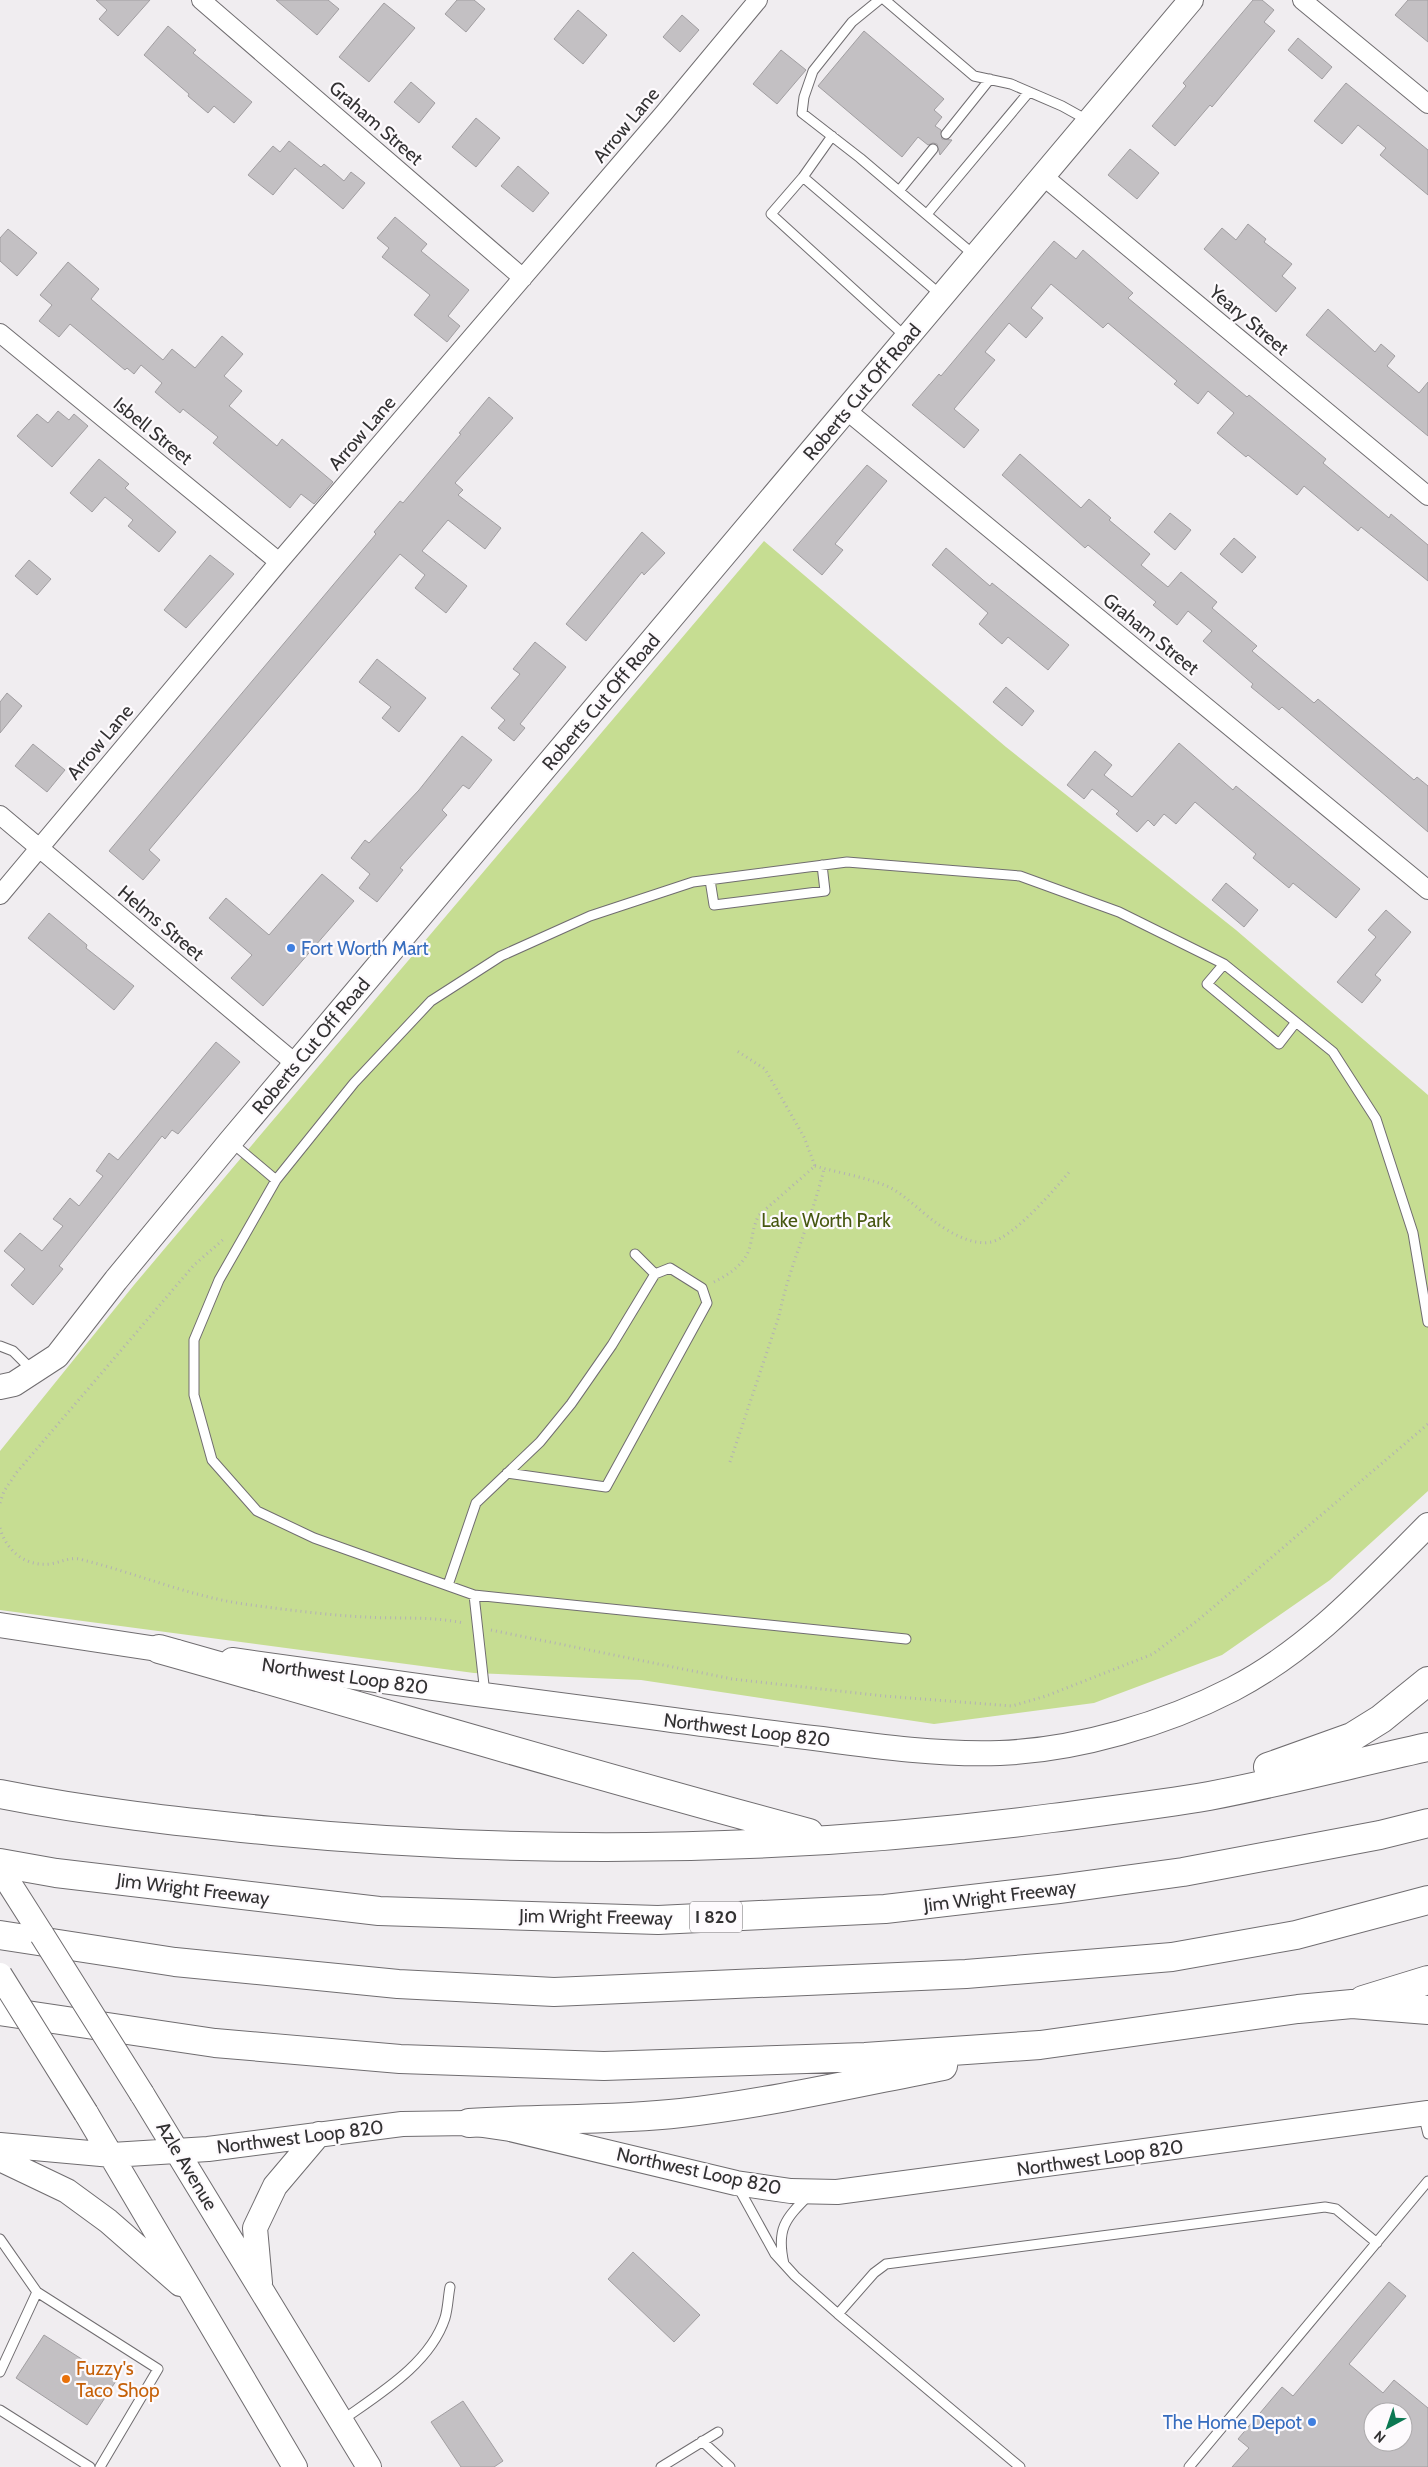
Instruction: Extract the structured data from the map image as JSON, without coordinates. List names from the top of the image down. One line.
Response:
{"streets":{"highway":["Jim Wright Freeway","I 820"],"main road":["Roberts Cut Off Road","Northwest Loop 820","Azle Avenue"],"street":["Graham Street","Arrow Lane","Yeary Street","Isbell Street","Helms Street"]},"crossings":[["Graham Street","Arrow Lane"],["Graham Street","Roberts Cut Off Road"],["Arrow Lane","Isbell Street"],["Arrow Lane","Helms Street"],["Yeary Street","Roberts Cut Off Road"],["Roberts Cut Off Road","Helms Street"],["Northwest Loop 820","Azle Avenue"]],"parks":["Lake Worth Park"],"places":["Fort Worth Mart","Fuzzy's Taco Shop","The Home Depot"],"north":"bottom left"}
